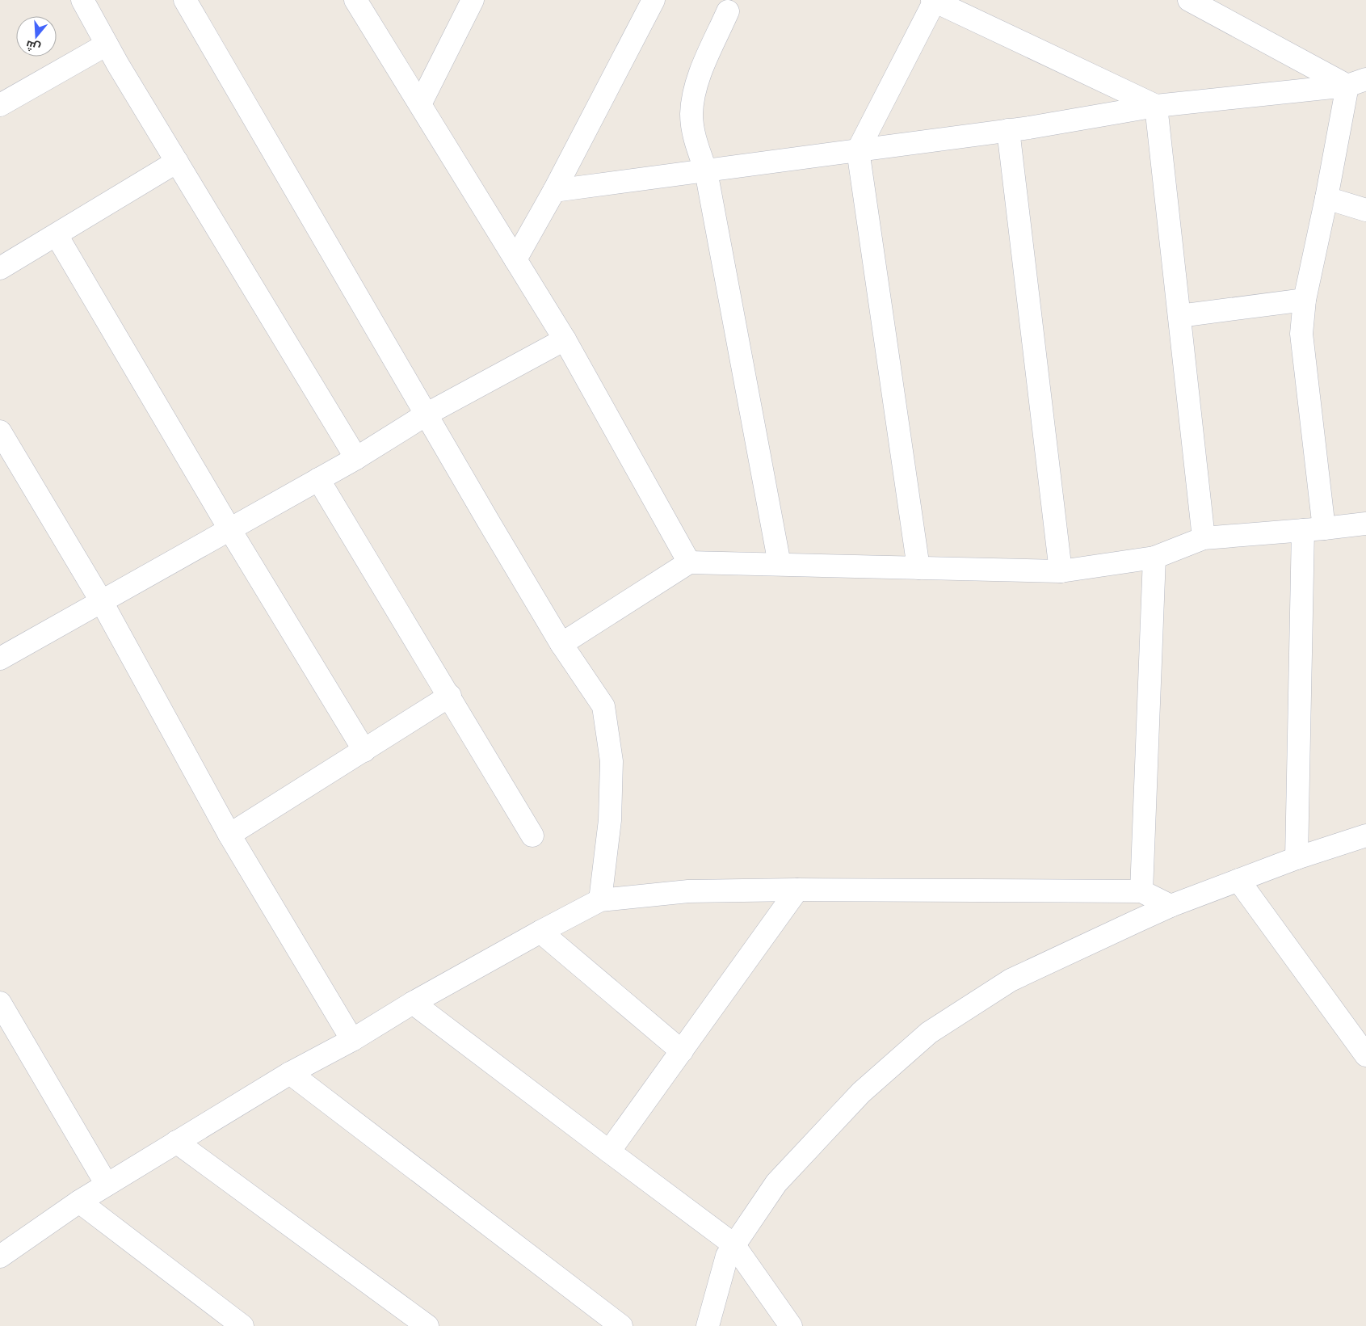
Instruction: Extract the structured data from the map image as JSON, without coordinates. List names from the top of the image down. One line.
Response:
{"north":"bottom"}
